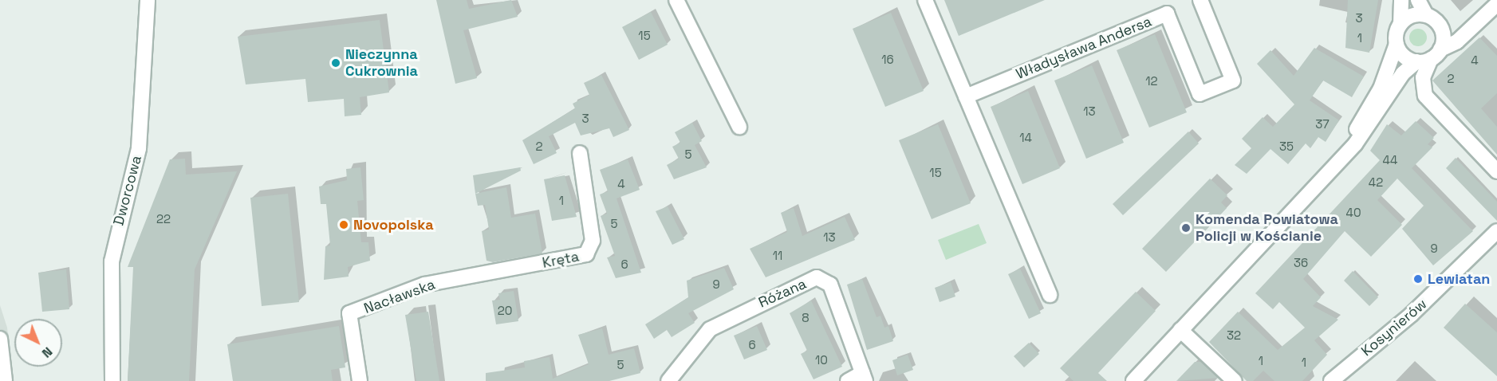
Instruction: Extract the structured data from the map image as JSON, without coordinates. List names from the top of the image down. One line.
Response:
{"streets":{"street":["Władysława Andersa","Dworcowa","Kręta","Różana","Nacławska","Kosynierów"]},"crossings":[["Kręta","Nacławska"]],"places":["Nieczynna Cukrownia","Novopolska","Komenda Powiatowa Policji w Kościanie","Lewiatan"],"house_numbers":["3","15","1","16","4","2","12","13","3","37","14","2","35","5","44","15","42","4","1","40","22","5","13","9","11","36","6","9","20","8","32","6","10","1","1","5"],"north":"bottom right"}
